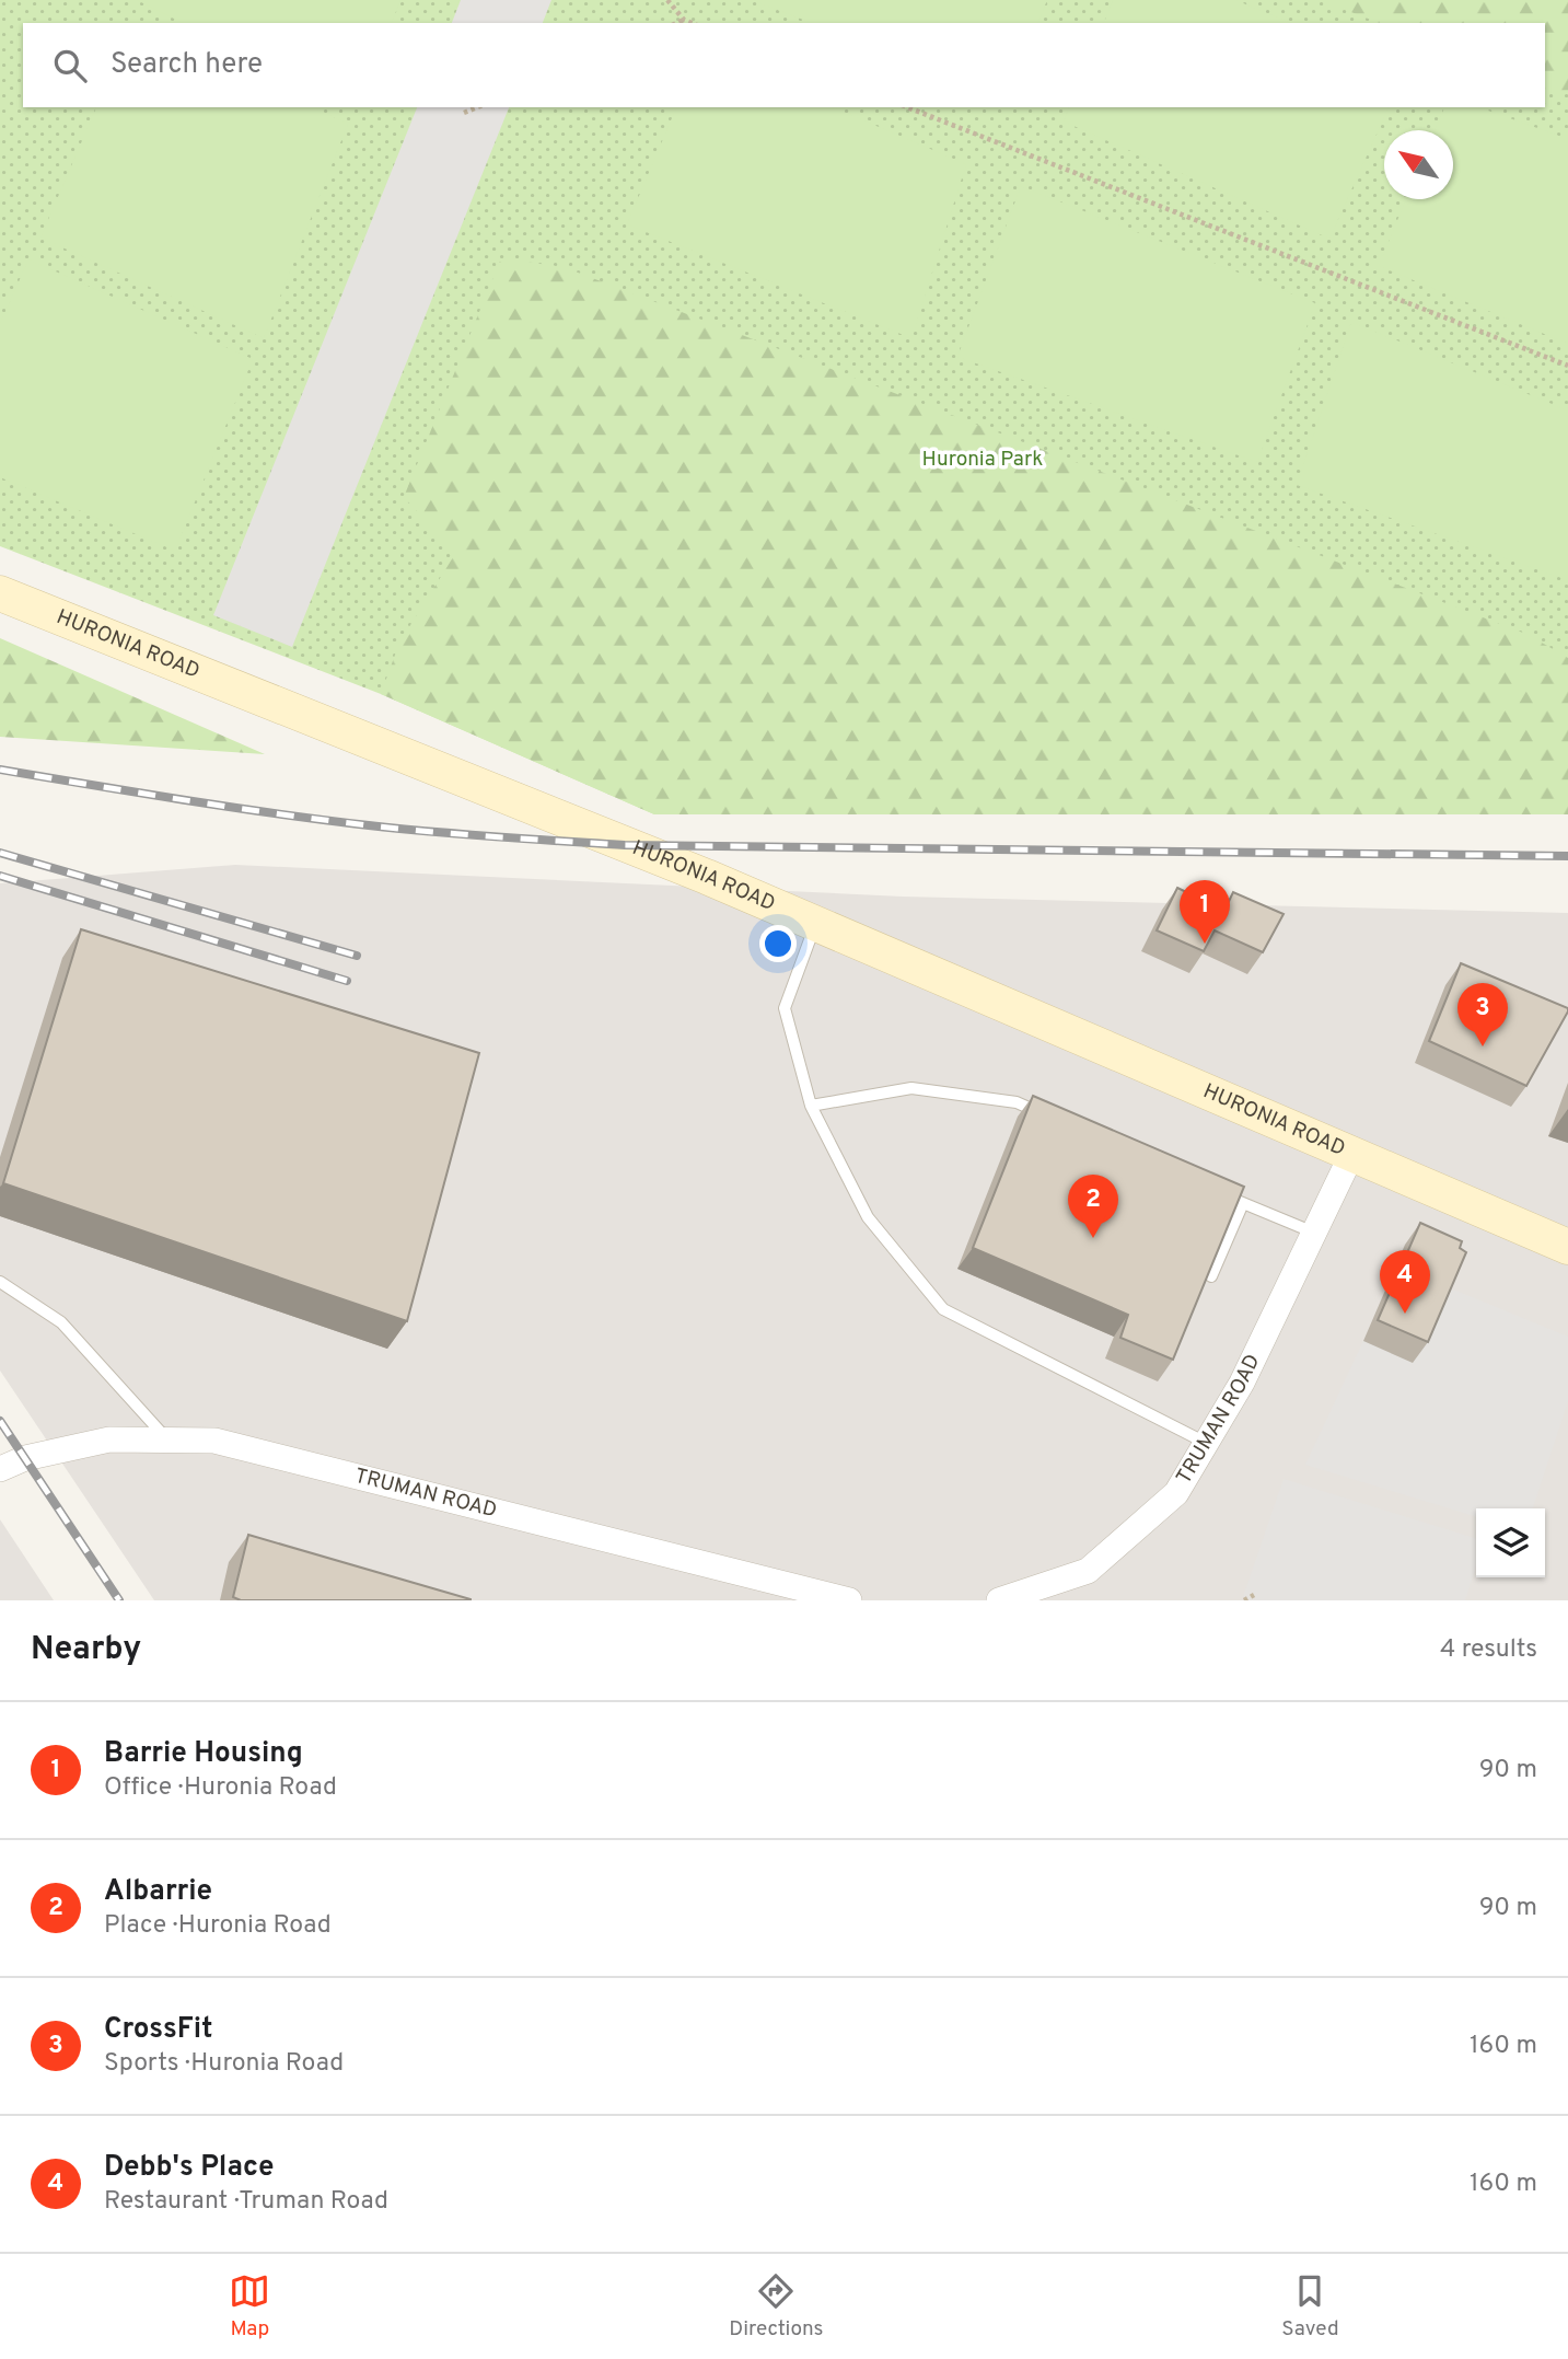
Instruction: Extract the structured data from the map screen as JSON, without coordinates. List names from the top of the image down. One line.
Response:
{"streets":{"main road":["HURONIA ROAD"],"street":["TRUMAN ROAD"]},"crossings":[["HURONIA ROAD","TRUMAN ROAD"]],"parks":["Huronia Park"],"north":"top left","page":{"search":"Search here","pins":["1","3","2","4"],"heading":["Nearby","4 results"],"list":[{"mark":"1","name":"Barrie Housing","note":"Office · Huronia Road","value":"90 m"},{"mark":"2","name":"Albarrie","note":"Place · Huronia Road","value":"90 m"},{"mark":"3","name":"CrossFit","note":"Sports · Huronia Road","value":"160 m"},{"mark":"4","name":"Debb's Place","note":"Restaurant · Truman Road","value":"160 m"}],"nav":["Map","Directions","Saved"]}}
